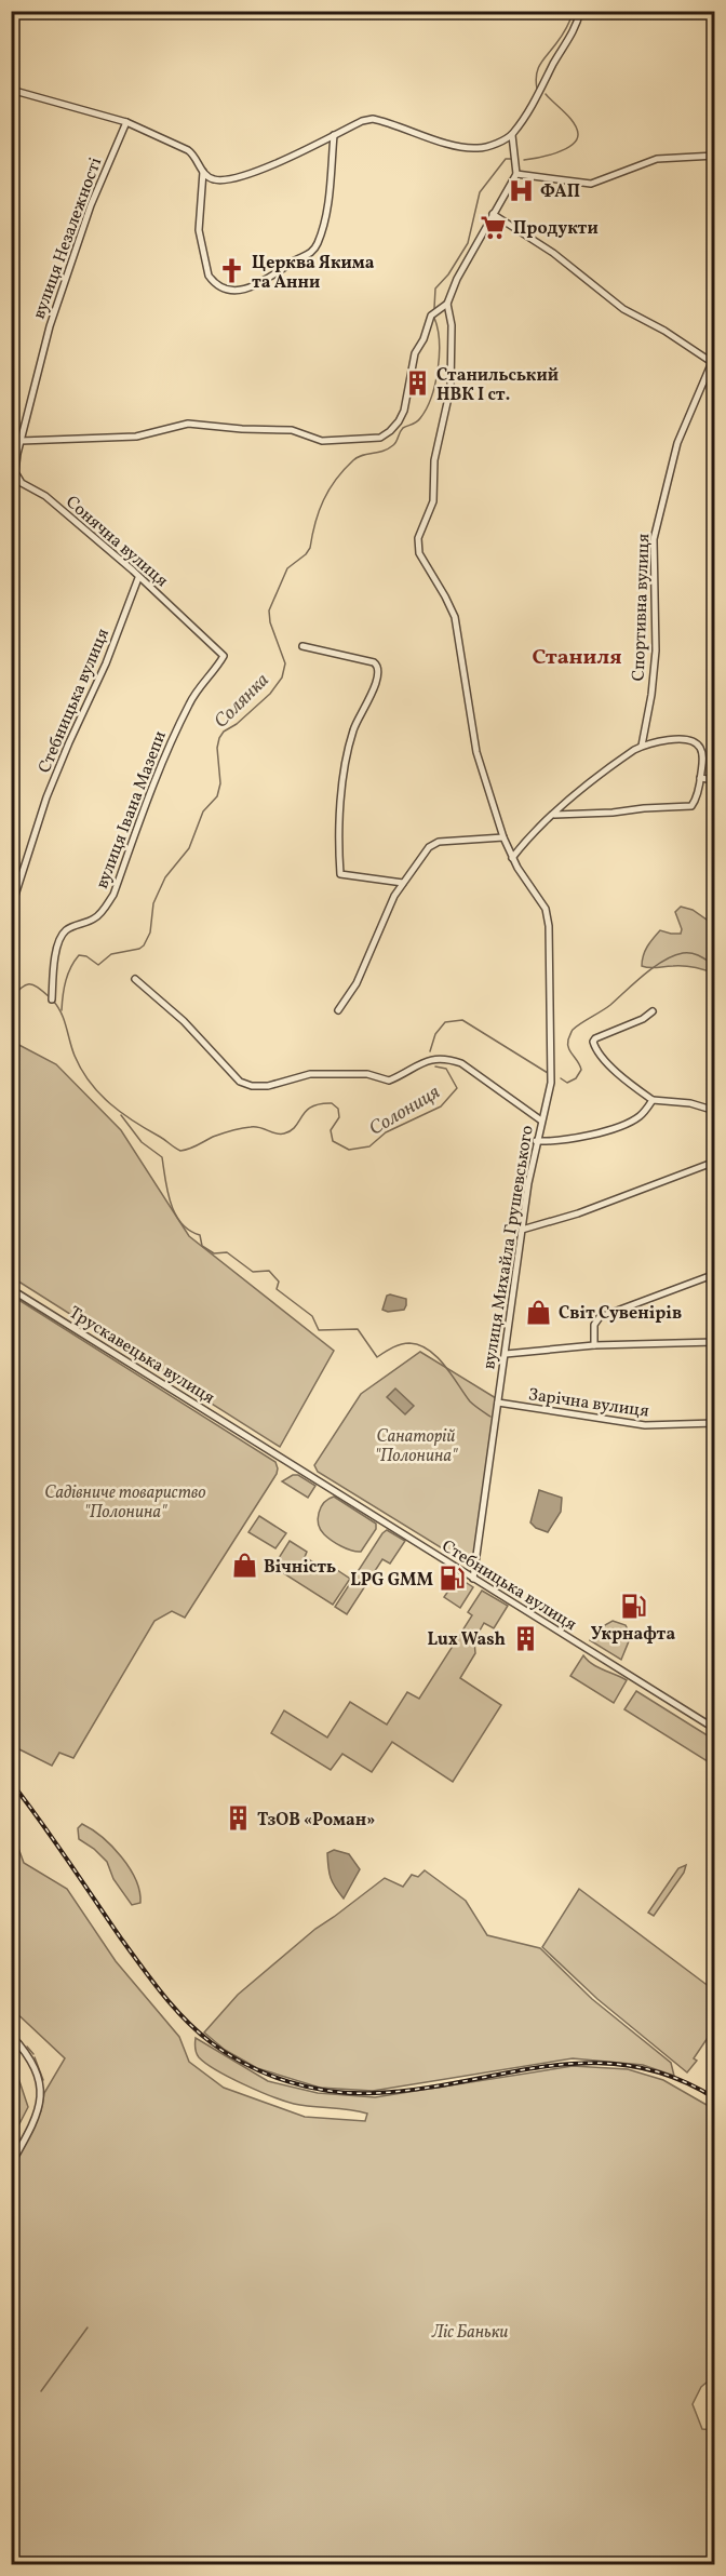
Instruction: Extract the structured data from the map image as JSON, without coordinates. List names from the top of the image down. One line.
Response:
{"streets":{"street":["вулиця Незалежності","Сонячна вулиця","Спортивна вулиця","Стебницька вулиця","вулиця Івана Мазепи","вулиця Михайла Грушевського","Трускавецька вулиця","Зарічна вулиця"]},"crossings":[["вулиця Незалежності","Сонячна вулиця"],["Сонячна вулиця","Стебницька вулиця"],["Сонячна вулиця","вулиця Івана Мазепи"],["Стебницька вулиця","вулиця Михайла Грушевського"],["Стебницька вулиця","Трускавецька вулиця"],["вулиця Михайла Грушевського","Зарічна вулиця"]],"districts":["Станиля"],"water":["Солянка","Солониця"],"parks":["Санаторій \"Полонина\"","Садівниче товариство \"Полонина\"","Ліс Баньки"],"places":{"hospital":["ФАП"],"supermarket":["Продукти"],"church":["Церква Якима та Анни"],"building":["Станильський НВК І ст.","Lux Wash","ТзОВ «Роман»"],"shop":["Світ Сувенірів","Вічність"],"fuel station":["LPG GMM","Укрнафта"]}}
